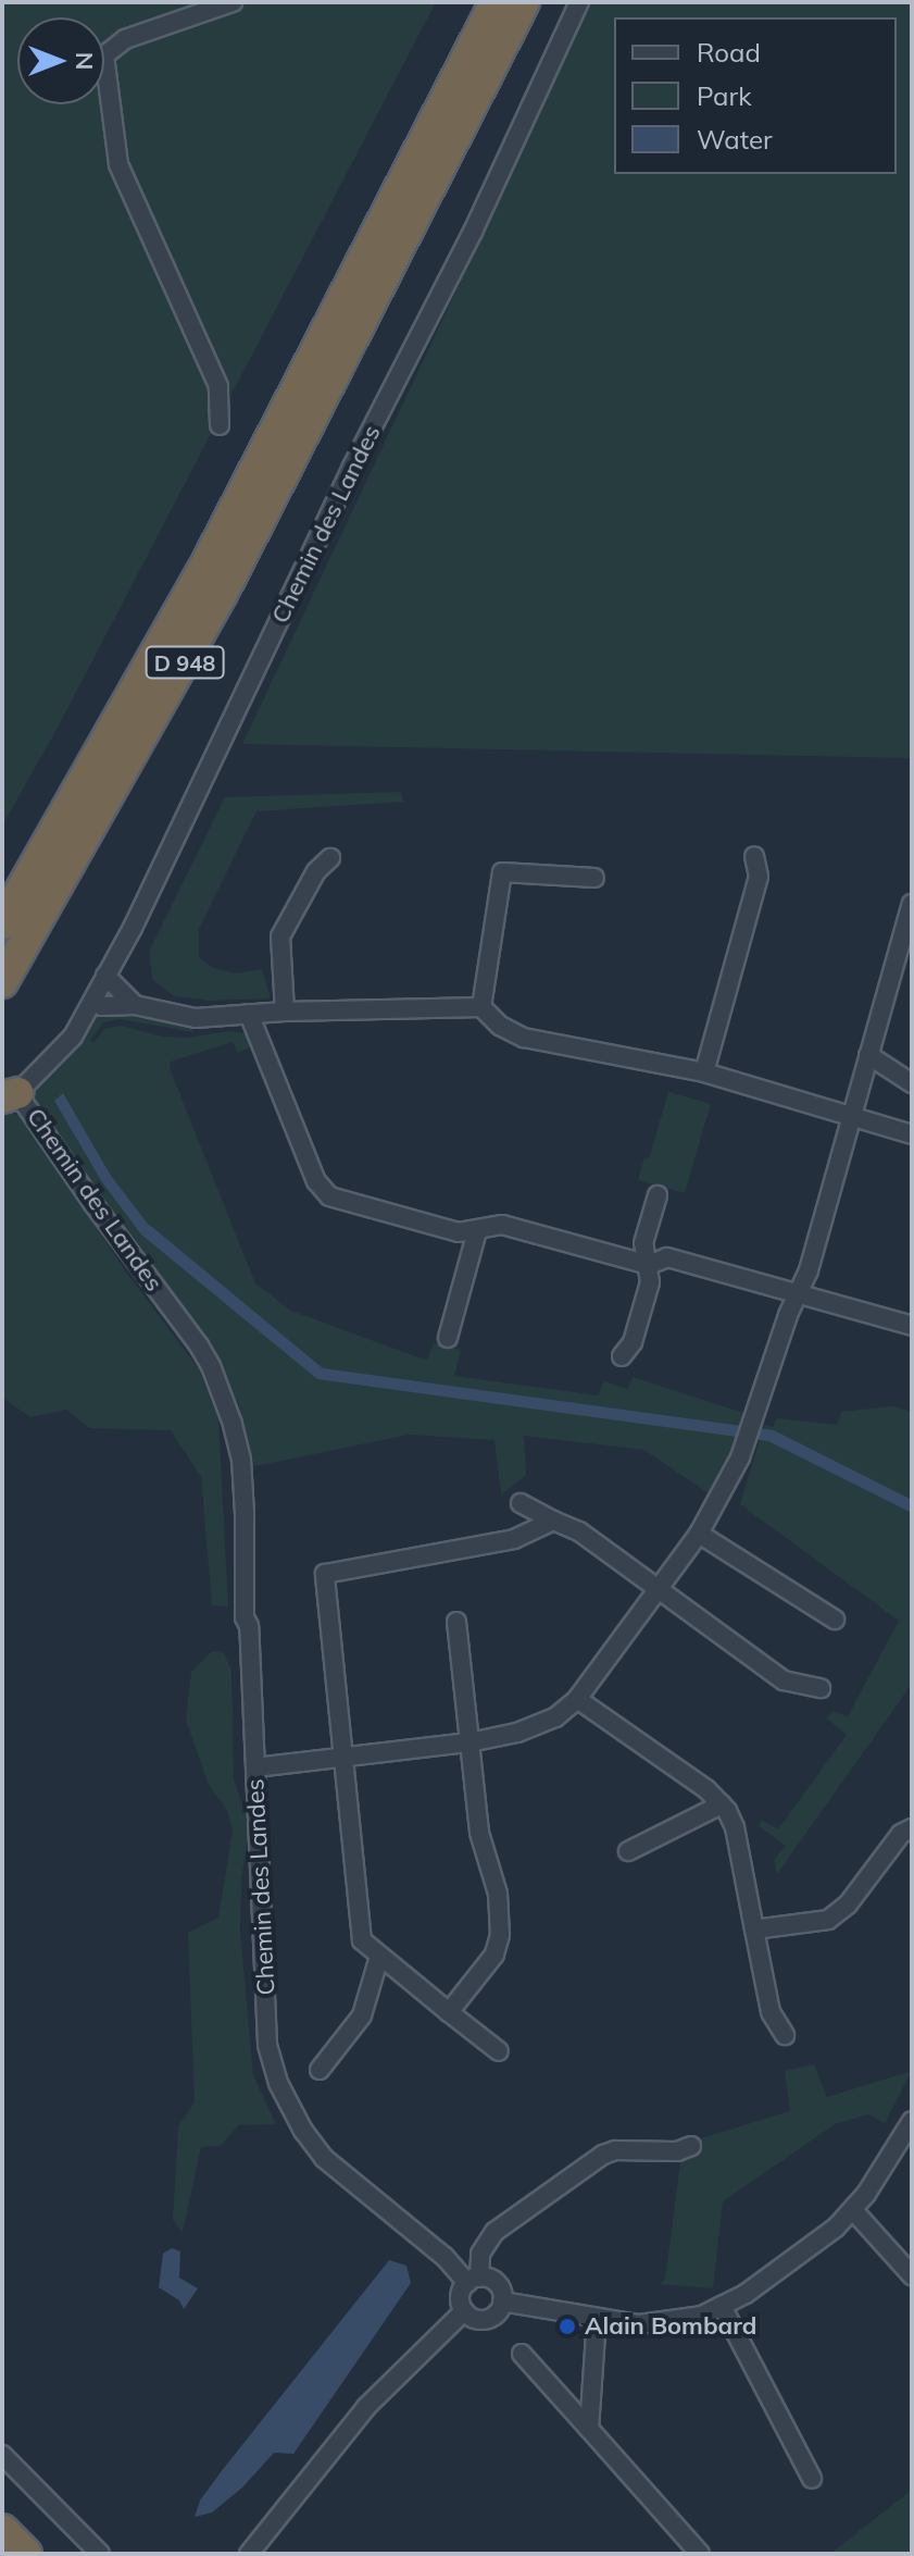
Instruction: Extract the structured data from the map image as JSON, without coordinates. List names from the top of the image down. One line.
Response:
{"streets":{"highway":["D 948"],"street":["Chemin des Landes"]},"places":["Alain Bombard"],"legend":["Road","Park","Water"],"north":"right"}
